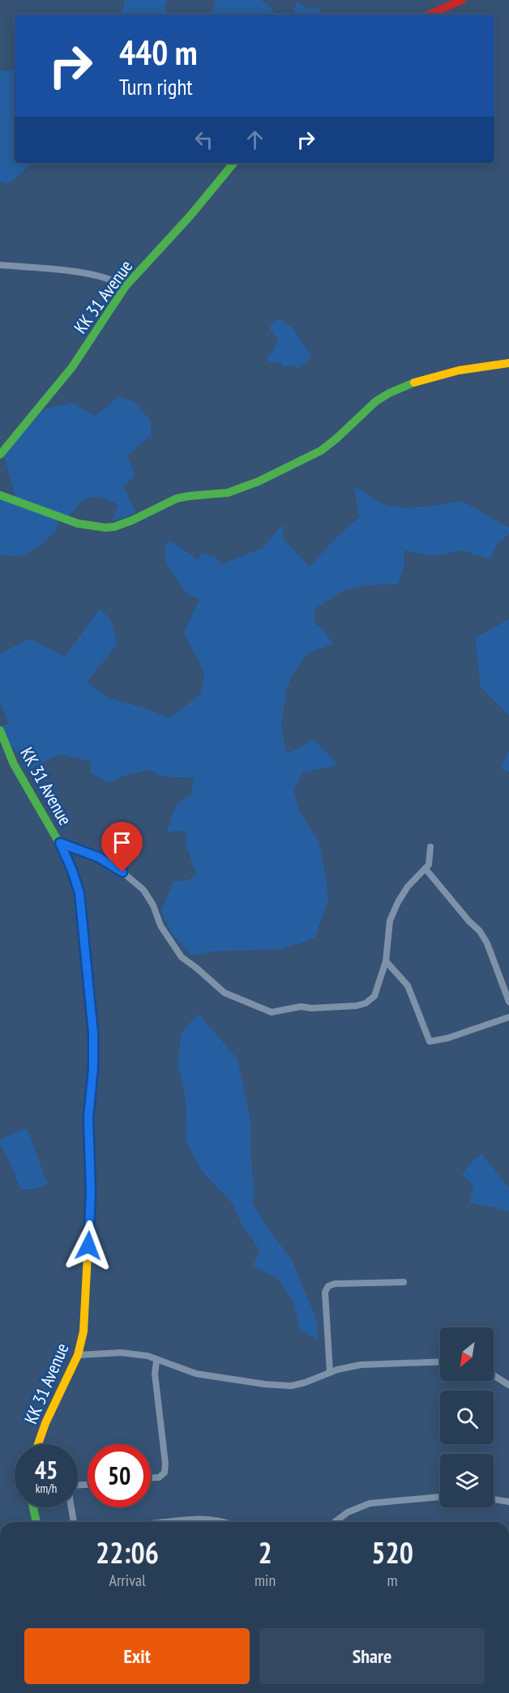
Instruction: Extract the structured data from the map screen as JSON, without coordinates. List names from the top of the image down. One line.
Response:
{"streets":{"street":["KK 31 Avenue"]},"north":"bottom left","page":{"turn":["440 m","Turn right"],"speed":"45 km/h","limit":"50","eta":["22:06","Arrival","2","min","520","m"],"buttons":["Exit","Share"]}}
